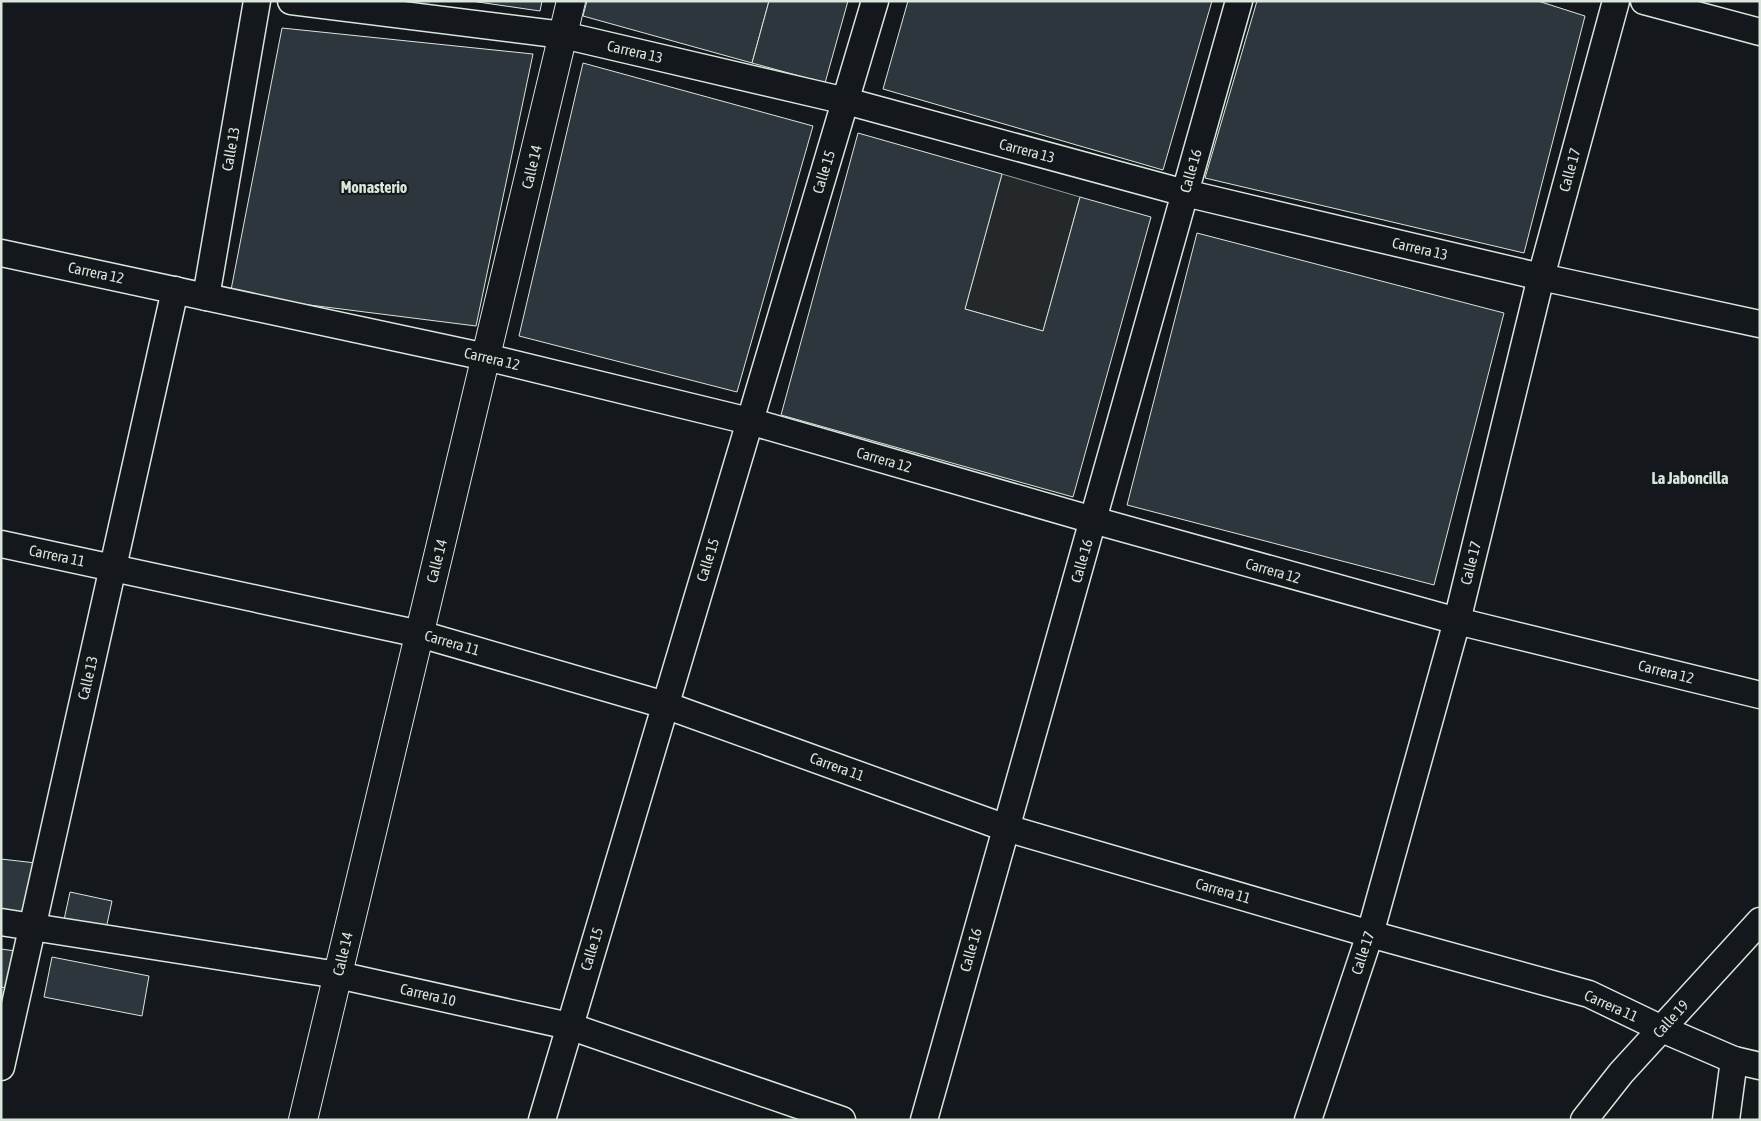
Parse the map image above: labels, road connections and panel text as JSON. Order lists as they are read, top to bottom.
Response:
{
  "streets": {
    "street": [
      "Carrera 13",
      "Calle 13",
      "Calle 14",
      "Calle 17",
      "Calle 16",
      "Calle 15",
      "Carrera 12",
      "Carrera 11",
      "Carrera 10",
      "Calle 19"
    ]
  },
  "crossings": [
    ["Carrera 13", "Calle 14"],
    ["Carrera 13", "Calle 17"],
    ["Carrera 13", "Calle 16"],
    ["Carrera 13", "Calle 15"],
    ["Calle 13", "Carrera 12"],
    ["Calle 13", "Carrera 11"],
    ["Calle 13", "Carrera 10"],
    ["Calle 14", "Carrera 12"],
    ["Calle 14", "Carrera 11"],
    ["Calle 14", "Carrera 10"],
    ["Calle 17", "Carrera 12"],
    ["Calle 17", "Carrera 11"],
    ["Calle 16", "Carrera 12"],
    ["Calle 16", "Carrera 11"],
    ["Calle 15", "Carrera 12"],
    ["Calle 15", "Carrera 11"],
    ["Calle 15", "Carrera 10"],
    ["Carrera 11", "Calle 19"]
  ],
  "districts": ["Monasterio", "La Jaboncilla"]
}
